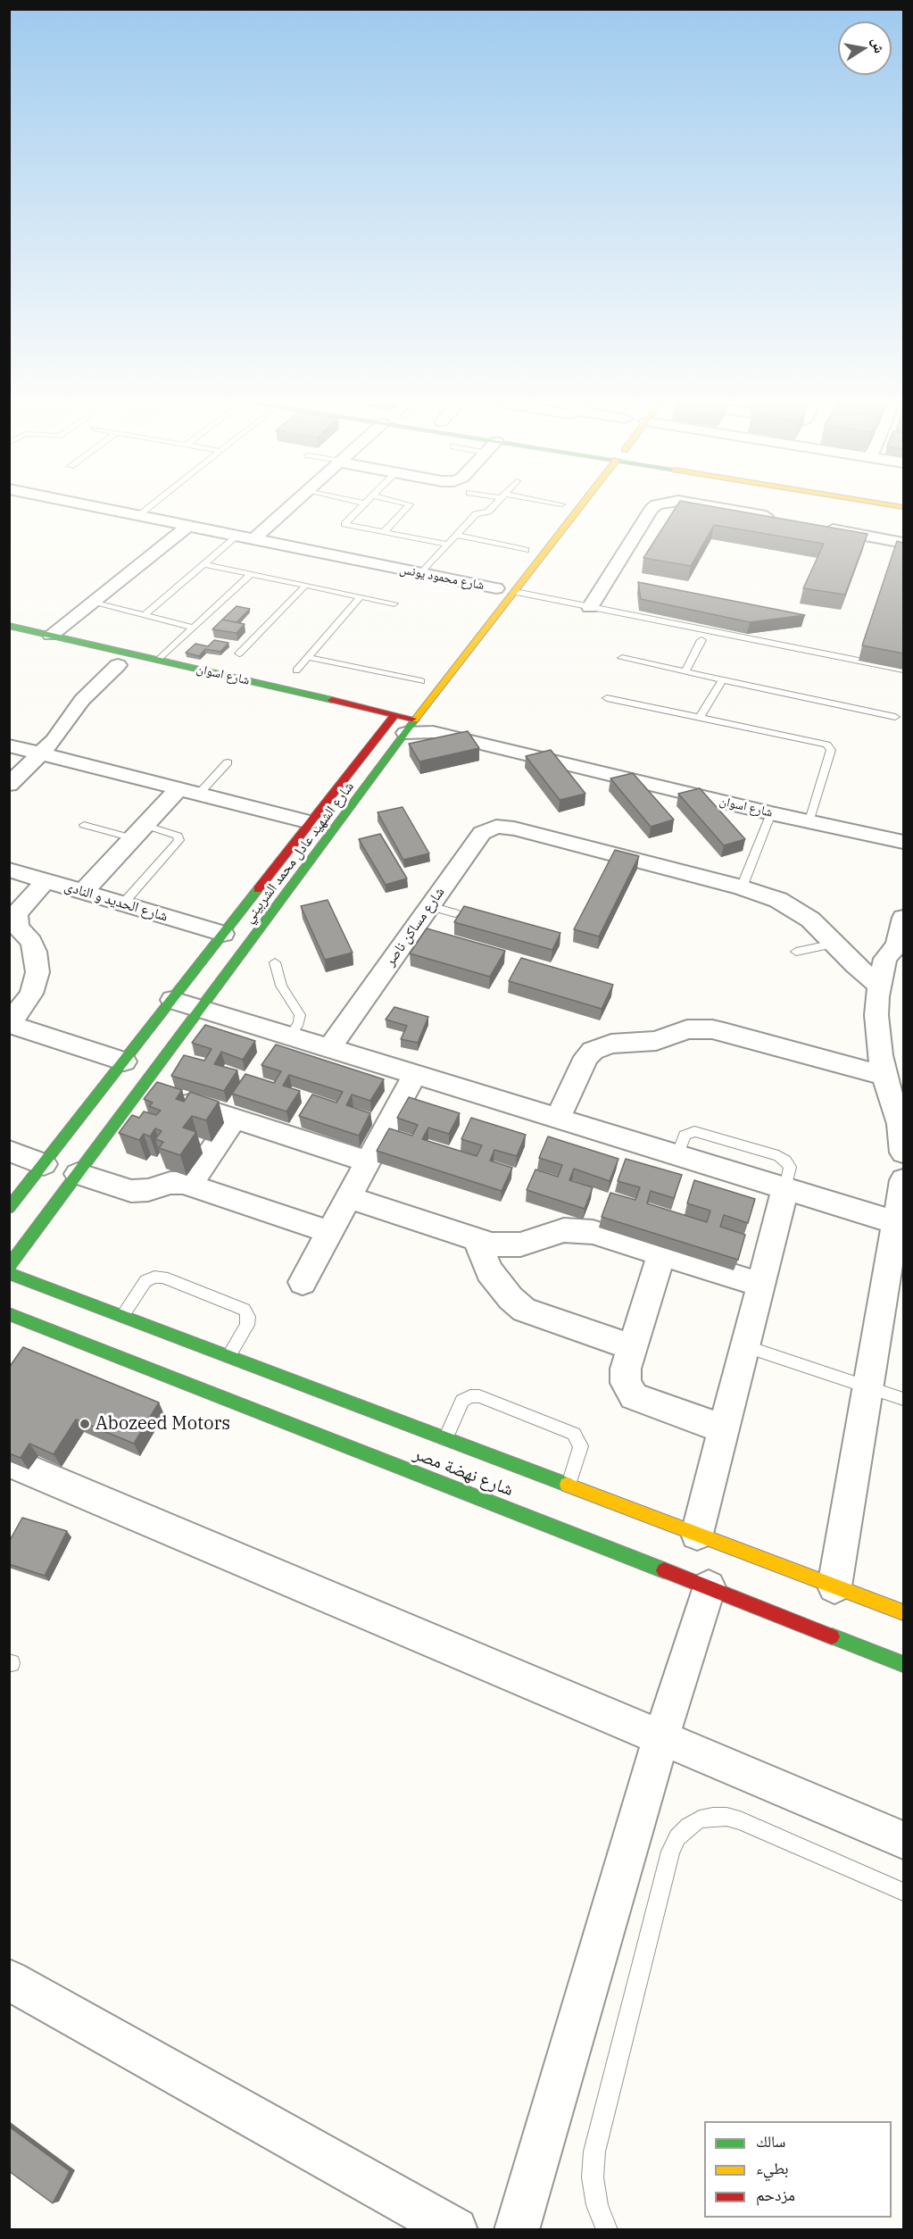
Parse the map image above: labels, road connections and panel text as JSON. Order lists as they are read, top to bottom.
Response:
{
  "streets": {
    "street": [
      "شارع محمود يونس",
      "شارع اسوان",
      "شارع الشهيد عادل محمد الشربيني",
      "شارع الحديد و النادى",
      "شارع مساكن ناصر",
      "شارع نهضة مصر"
    ]
  },
  "crossings": [
    ["شارع اسوان", "شارع الشهيد عادل محمد الشربيني"],
    ["شارع الشهيد عادل محمد الشربيني", "شارع الحديد و النادى"]
  ],
  "places": ["Abozeed Motors"],
  "legend": ["سالك", "بطيء", "مزدحم"],
  "north": "right"
}
